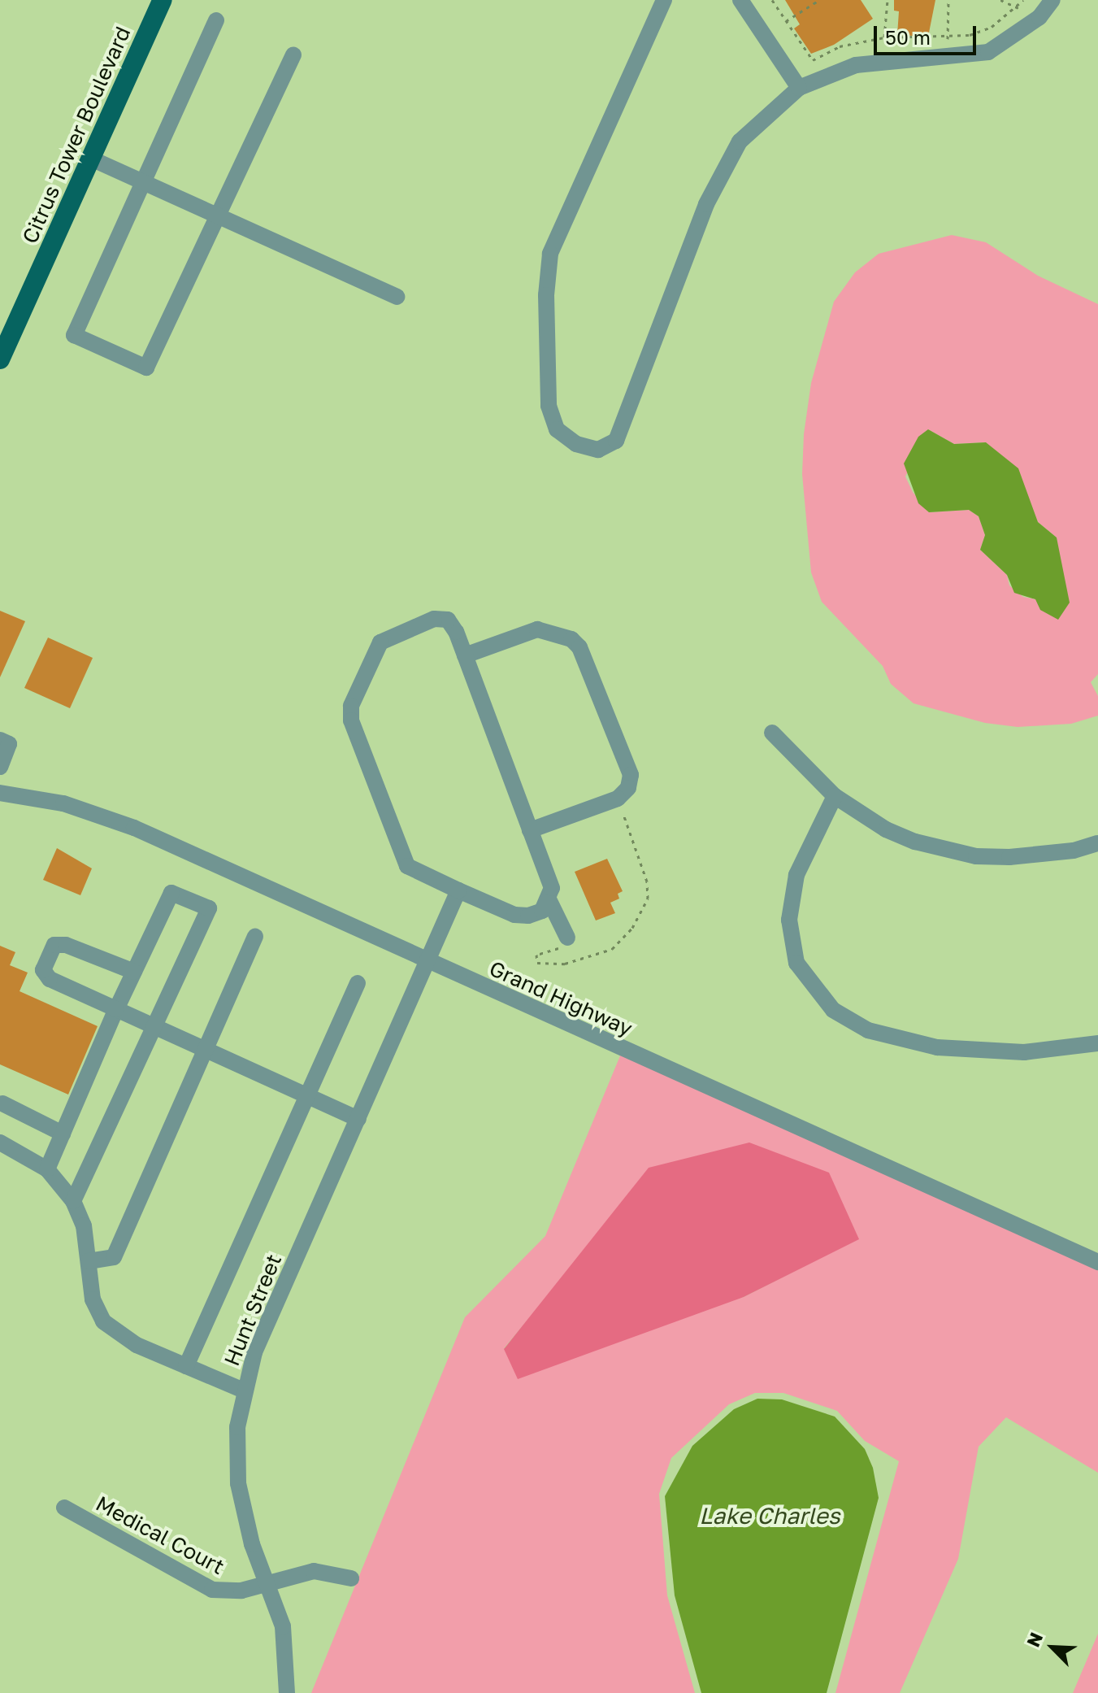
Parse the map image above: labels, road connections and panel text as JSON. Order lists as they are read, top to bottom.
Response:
{
  "streets": {
    "main road": ["Citrus Tower Boulevard"],
    "street": ["Grand Highway", "Hunt Street", "Medical Court"]
  },
  "crossings": [
    ["Grand Highway", "Hunt Street"],
    ["Hunt Street", "Medical Court"]
  ],
  "water": ["Lake Charles"],
  "scale_bar": "50 m",
  "north": "top left"
}
